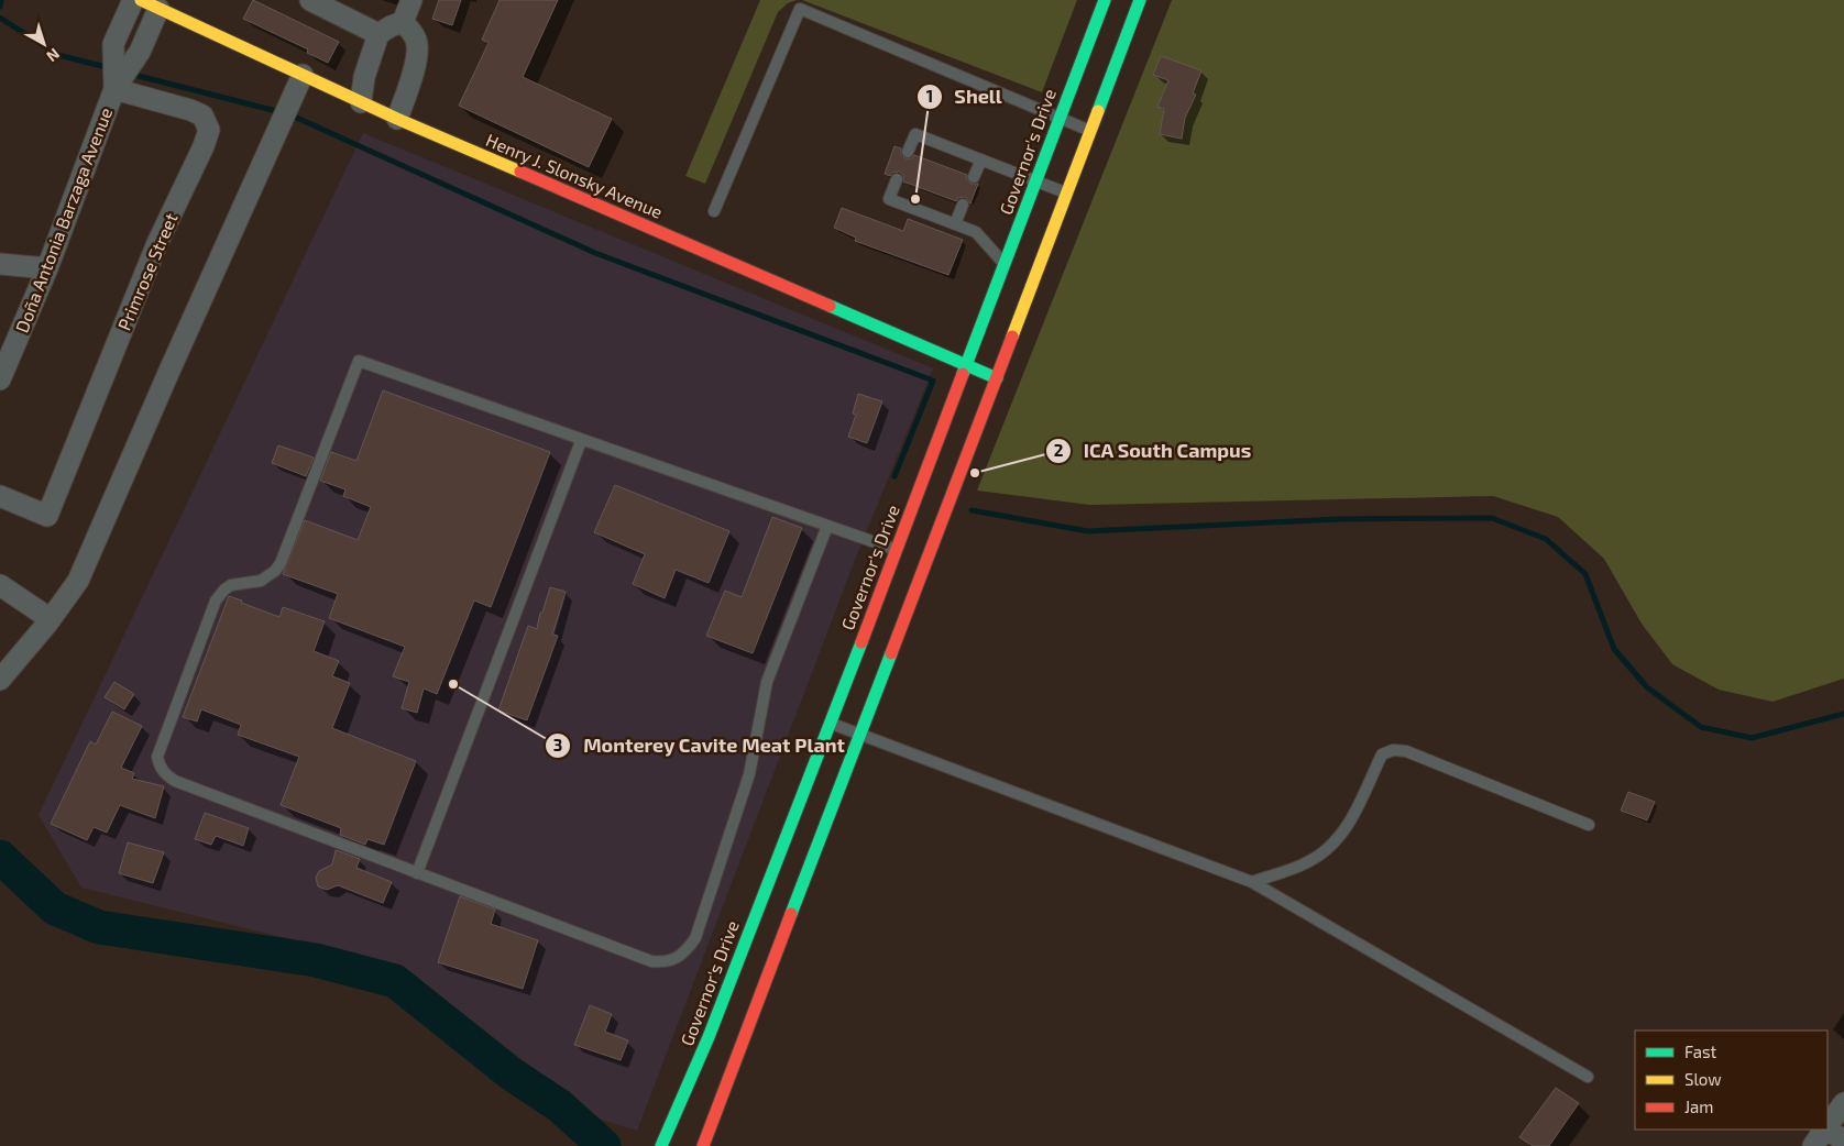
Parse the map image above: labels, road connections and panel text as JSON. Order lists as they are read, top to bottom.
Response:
{
  "streets": {
    "main road": ["Governor's Drive", "Henry J. Slonsky Avenue"],
    "street": ["Doña Antonia Barzaga Avenue", "Primrose Street"]
  },
  "crossings": [
    ["Governor's Drive", "Henry J. Slonsky Avenue"],
    ["Henry J. Slonsky Avenue", "Doña Antonia Barzaga Avenue"],
    ["Doña Antonia Barzaga Avenue", "Primrose Street"]
  ],
  "places": ["Shell", "ICA South Campus", "Monterey Cavite Meat Plant"],
  "legend": ["Fast", "Slow", "Jam"],
  "north": "bottom right"
}
